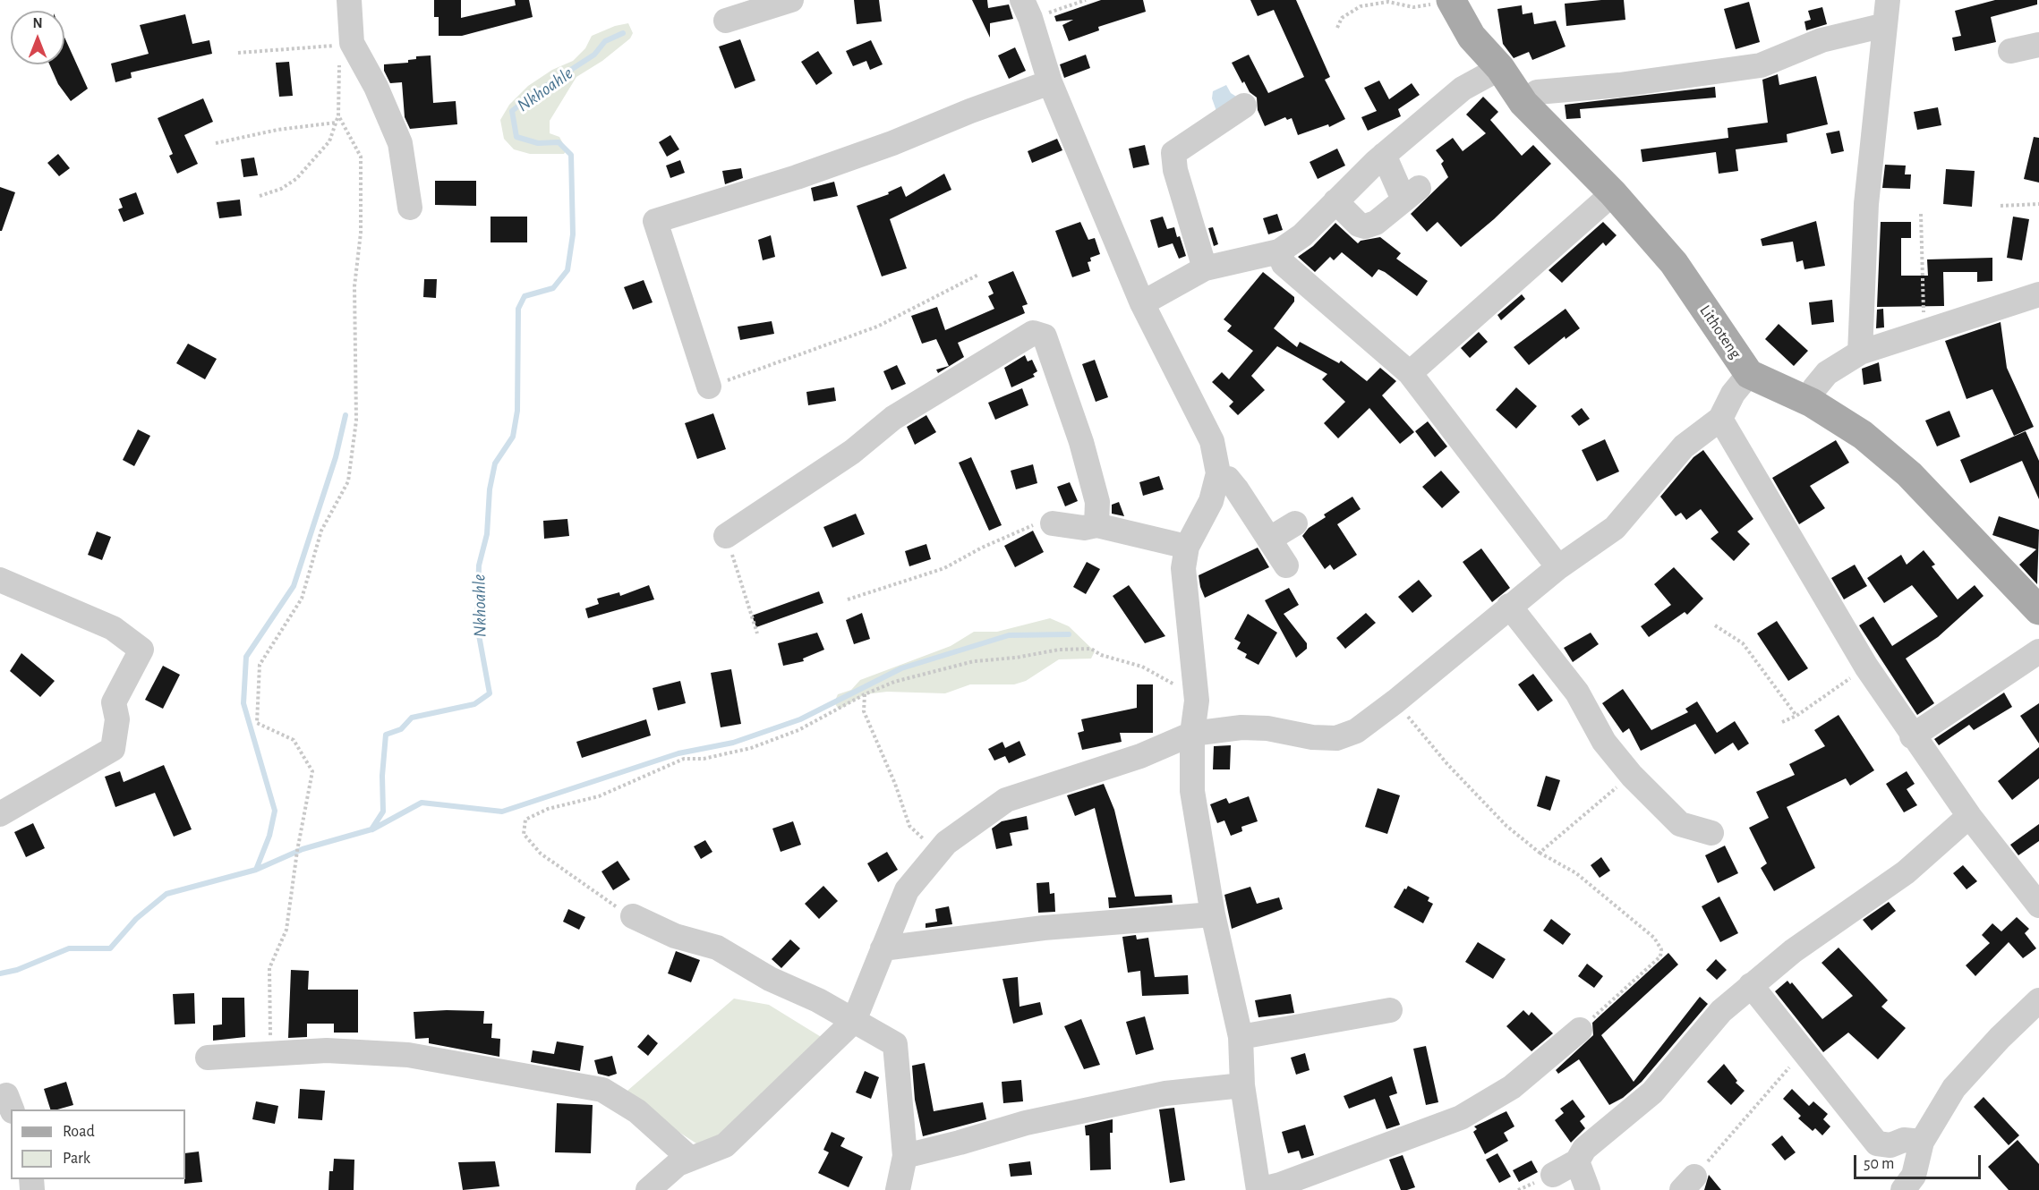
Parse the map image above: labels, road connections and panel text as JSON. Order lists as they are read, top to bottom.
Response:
{
  "streets": {
    "main road": ["Lithoteng"]
  },
  "water": ["Nkhoahle"],
  "legend": ["Road", "Park"],
  "scale_bar": "50 m",
  "north": "top"
}
